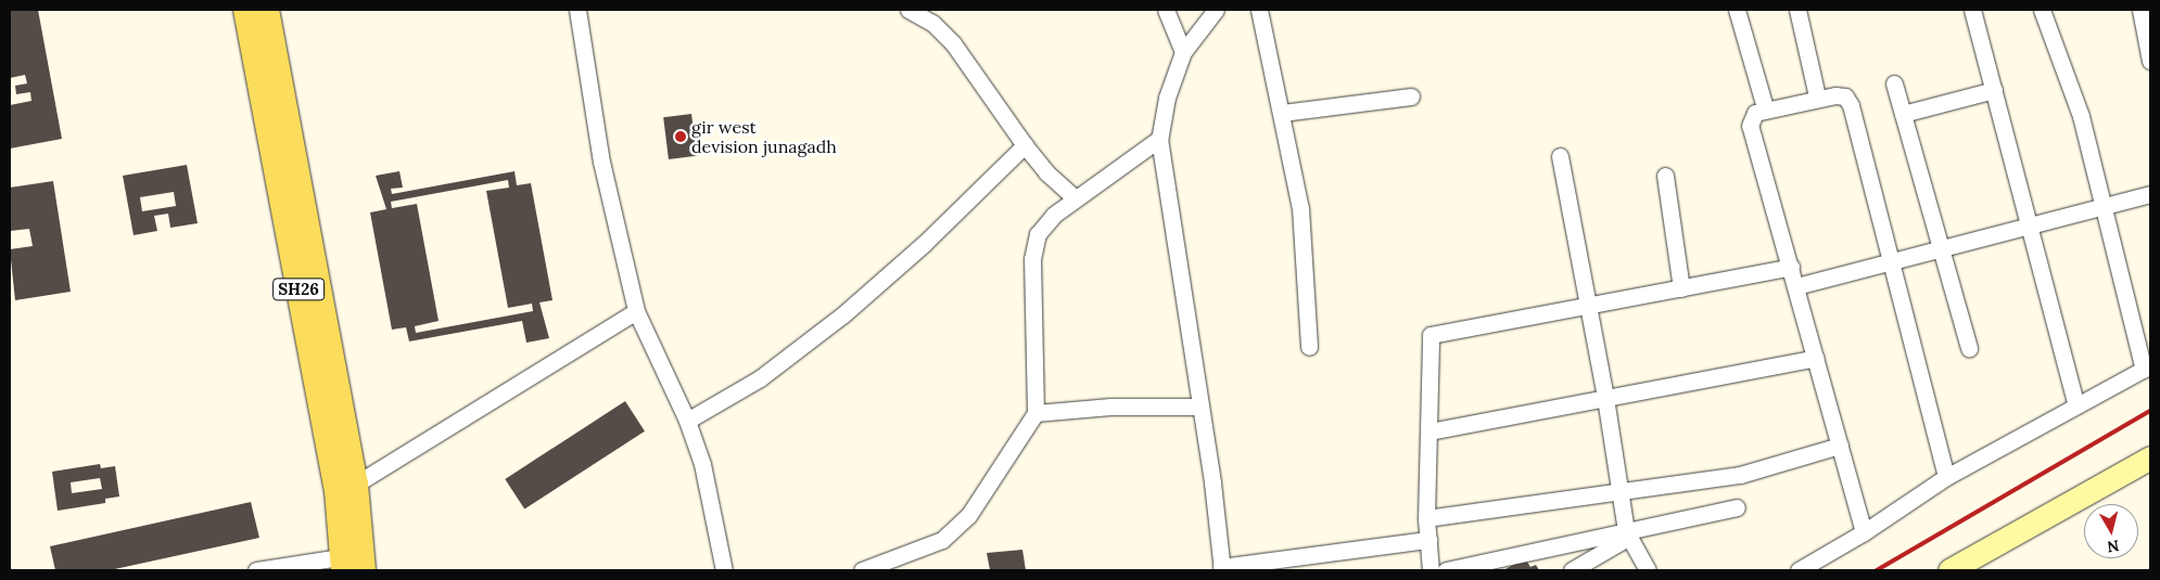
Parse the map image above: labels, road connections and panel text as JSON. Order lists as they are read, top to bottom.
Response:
{
  "streets": {
    "main road": ["SH26"]
  },
  "places": ["gir west devision junagadh"],
  "north": "bottom"
}
